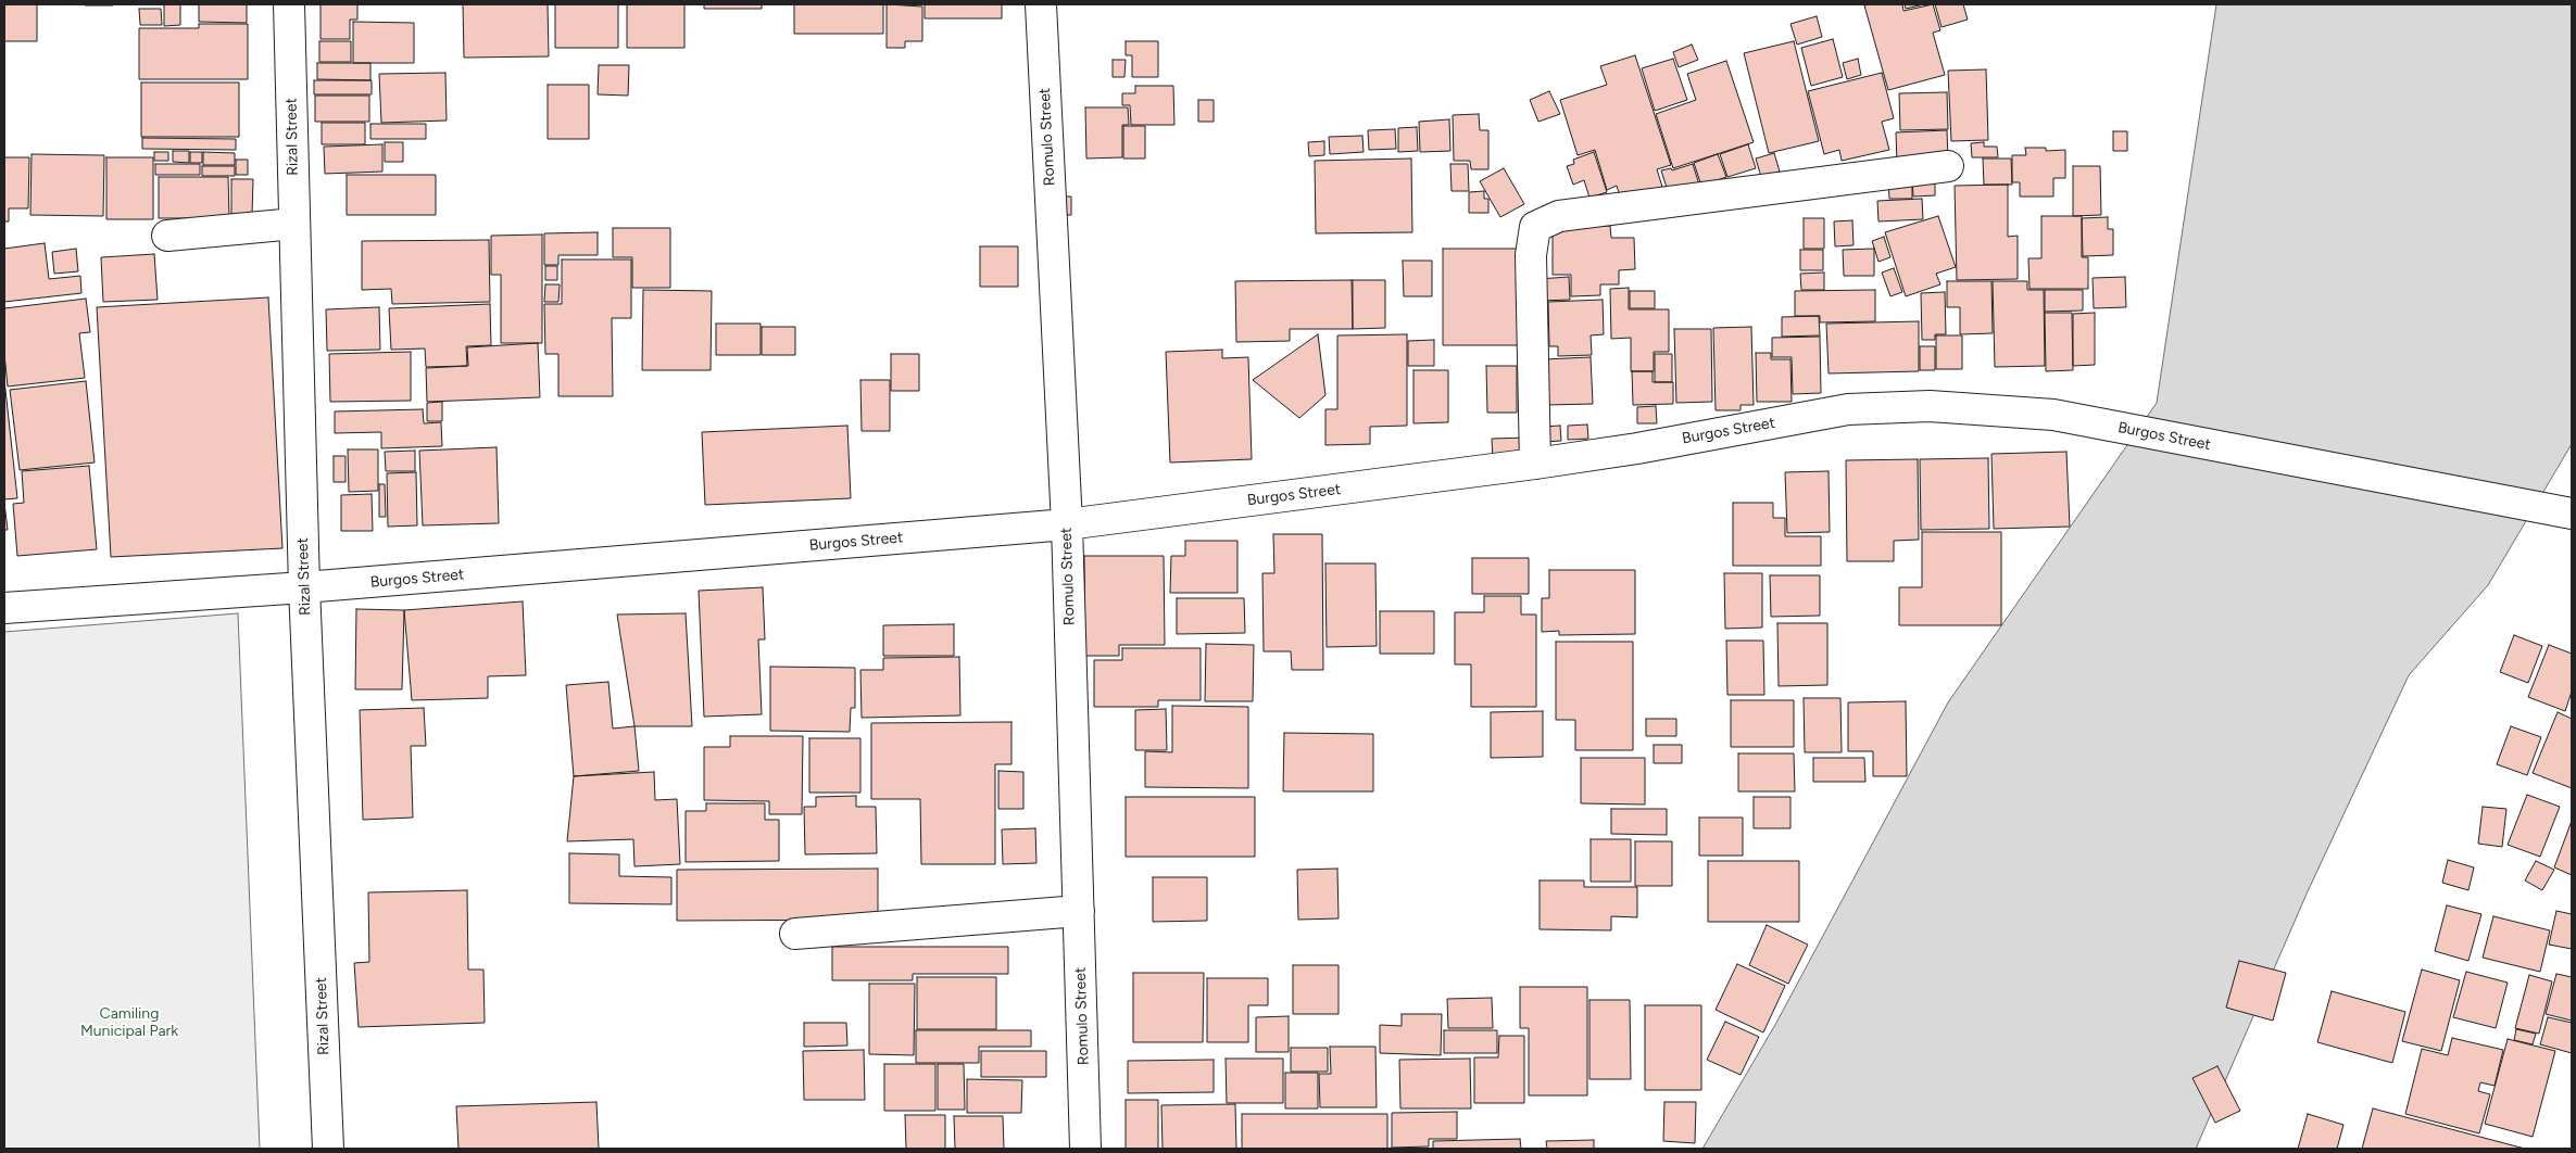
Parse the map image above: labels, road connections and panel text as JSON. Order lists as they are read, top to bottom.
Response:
{
  "streets": {
    "street": ["Rizal Street", "Romulo Street", "Burgos Street"]
  },
  "crossings": [
    ["Rizal Street", "Burgos Street"],
    ["Romulo Street", "Burgos Street"]
  ],
  "parks": ["Camiling Municipal Park"]
}
